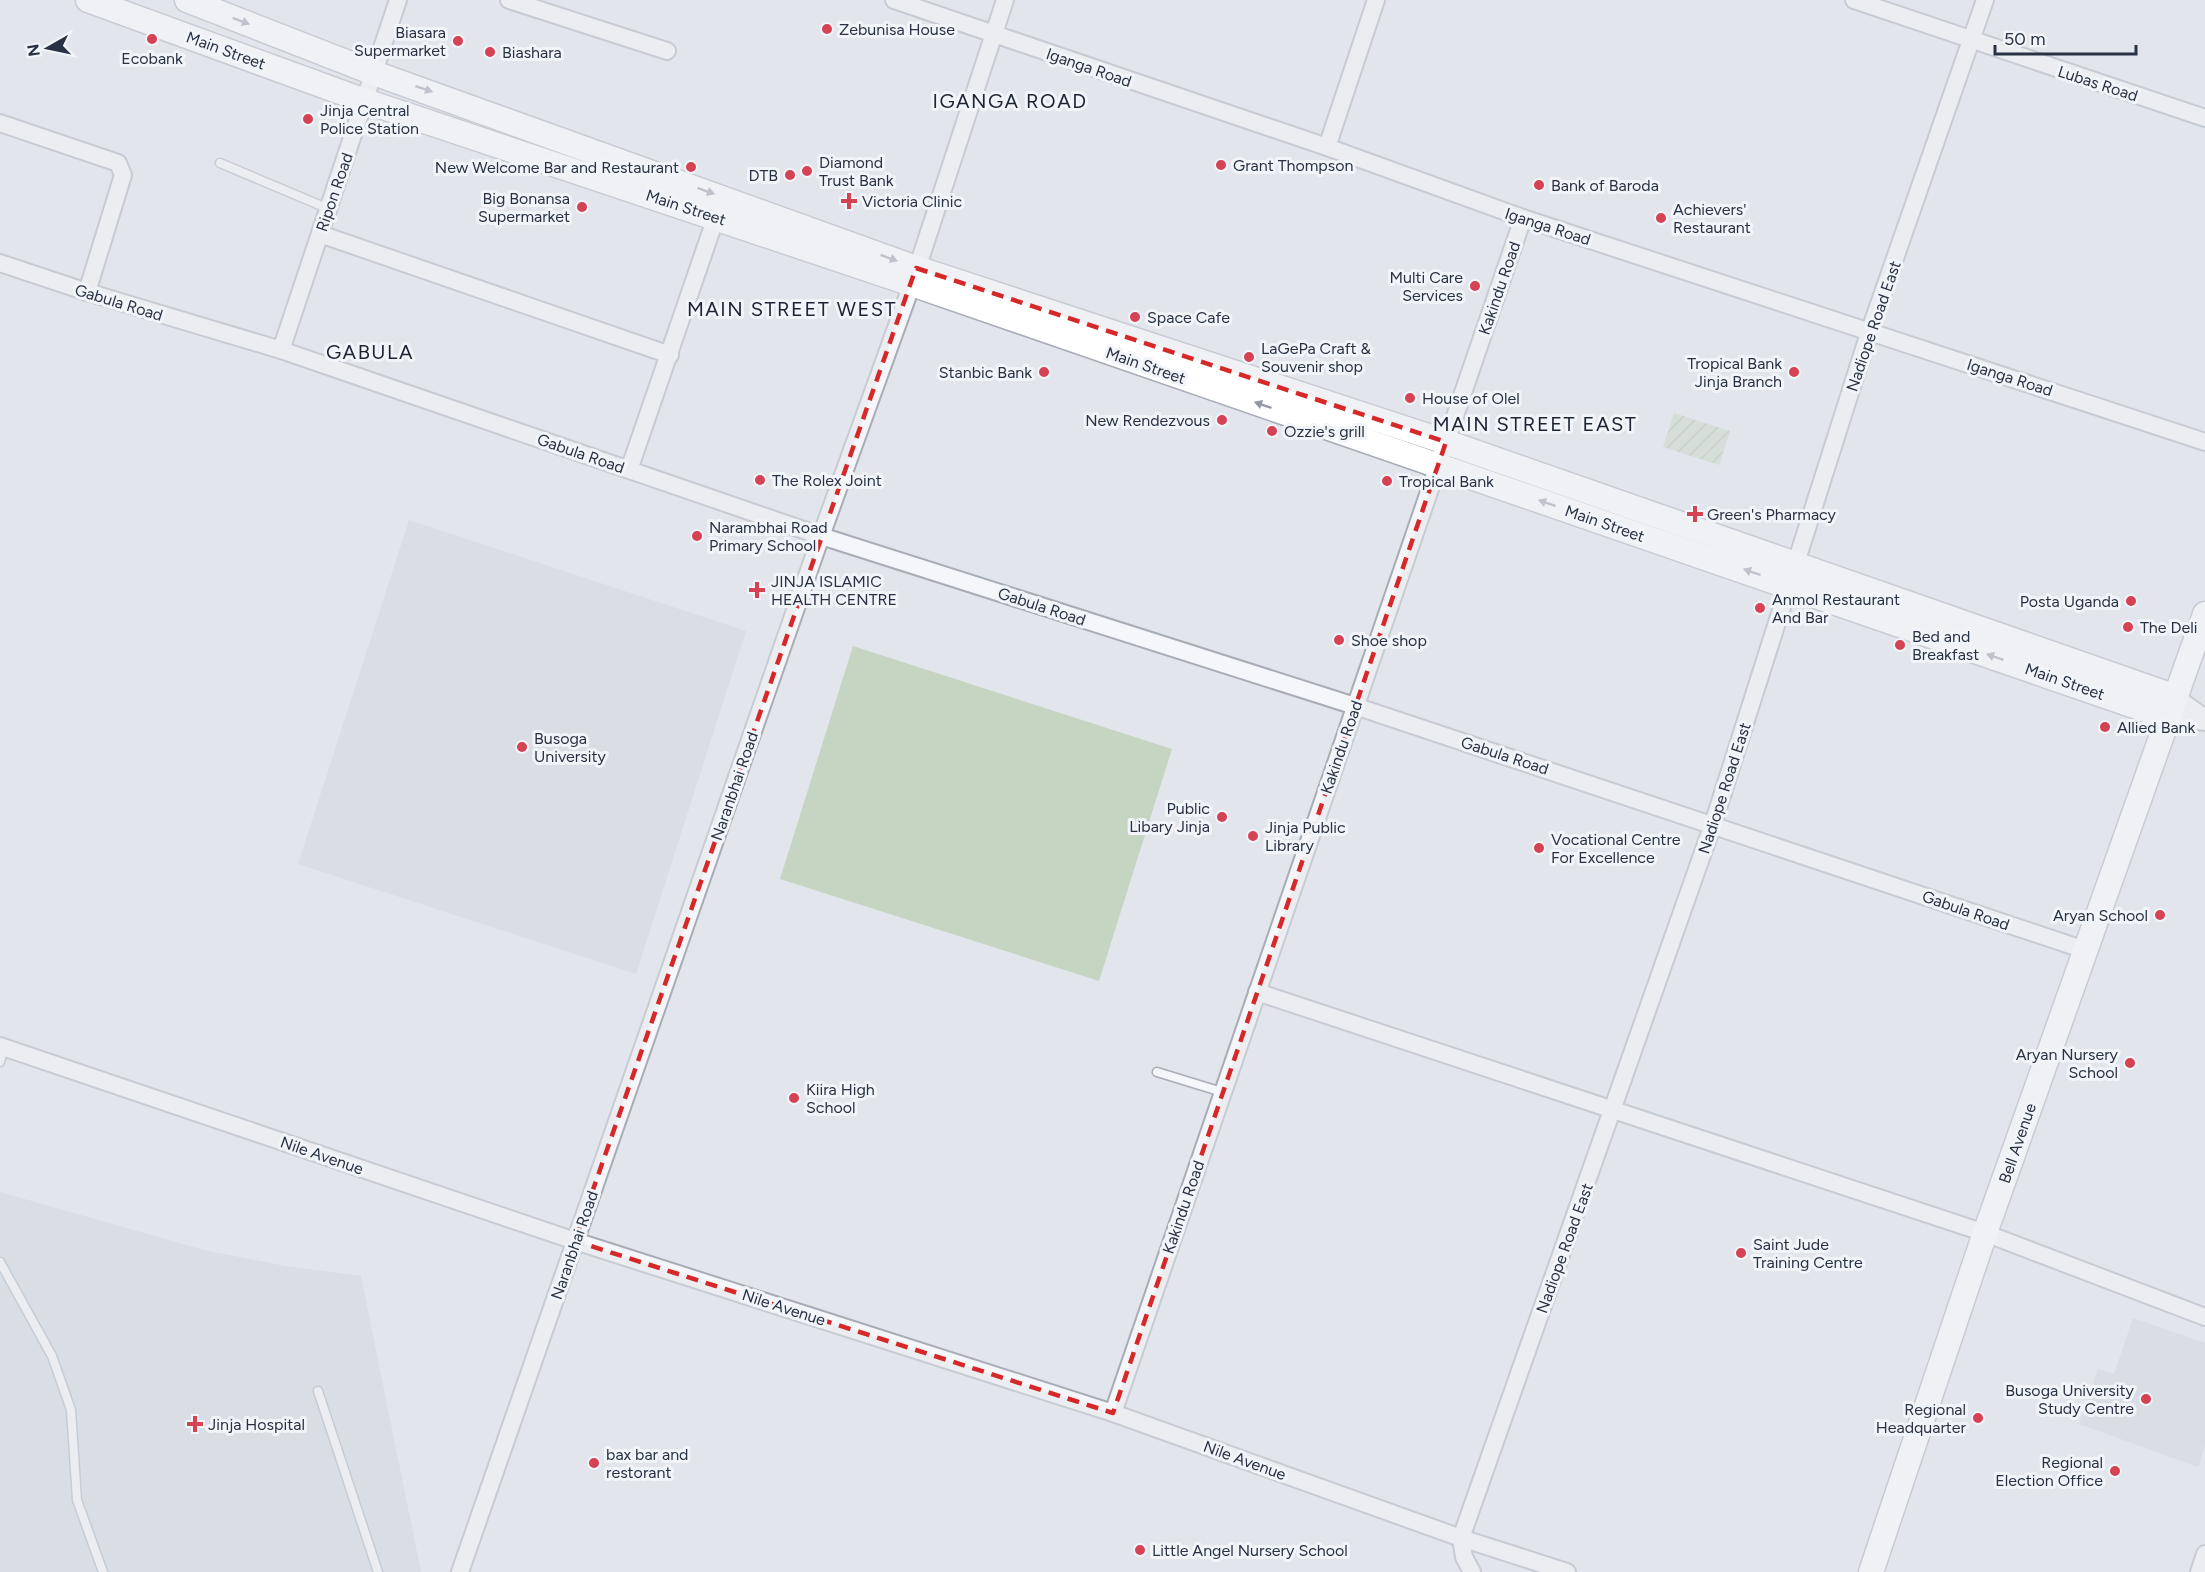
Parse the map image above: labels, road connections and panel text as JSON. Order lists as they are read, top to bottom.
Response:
{
  "streets": {
    "street": [
      "Main Street",
      "Iganga Road",
      "Lubas Road",
      "Ripon Road",
      "Kakindu Road",
      "Gabula Road",
      "Nadiope Road East",
      "Naranbhai Road",
      "Bell Avenue",
      "Nile Avenue"
    ]
  },
  "crossings": [
    ["Main Street", "Ripon Road"],
    ["Main Street", "Kakindu Road"],
    ["Main Street", "Nadiope Road East"],
    ["Main Street", "Naranbhai Road"],
    ["Main Street", "Bell Avenue"],
    ["Iganga Road", "Kakindu Road"],
    ["Iganga Road", "Nadiope Road East"],
    ["Iganga Road", "Naranbhai Road"],
    ["Lubas Road", "Nadiope Road East"],
    ["Ripon Road", "Gabula Road"],
    ["Kakindu Road", "Gabula Road"],
    ["Kakindu Road", "Nile Avenue"],
    ["Gabula Road", "Nadiope Road East"],
    ["Gabula Road", "Naranbhai Road"],
    ["Gabula Road", "Bell Avenue"],
    ["Nadiope Road East", "Nile Avenue"],
    ["Naranbhai Road", "Nile Avenue"]
  ],
  "districts": [
    "IGANGA ROAD",
    "MAIN STREET WEST",
    "GABULA",
    "MAIN STREET EAST"
  ],
  "places": {
    "other": [
      "Zebunisa House",
      "Ecobank",
      "Biasara Supermarket",
      "Biashara",
      "Jinja Central Police Station",
      "Grant Thompson",
      "New Welcome Bar and Restaurant",
      "Diamond Trust Bank",
      "DTB",
      "Bank of Baroda",
      "Big Bonansa Supermarket",
      "Achievers' Restaurant",
      "Multi Care Services",
      "Space Cafe",
      "LaGePa Craft & Souvenir shop",
      "Stanbic Bank",
      "Tropical Bank Jinja Branch",
      "House of Olel",
      "New Rendezvous",
      "Ozzie's grill",
      "The Rolex Joint",
      "Tropical Bank",
      "Narambhai Road Primary School",
      "Posta Uganda",
      "Anmol Restaurant And Bar",
      "The Deli",
      "Shoe shop",
      "Bed and Breakfast",
      "Allied Bank",
      "Busoga University",
      "Public Libary Jinja",
      "Jinja Public Library",
      "Vocational Centre For Excellence",
      "Aryan School",
      "Aryan Nursery School",
      "Kiira High School",
      "Saint Jude Training Centre",
      "Busoga University Study Centre",
      "Regional Headquarter",
      "bax bar and restorant",
      "Regional Election Office",
      "Little Angel Nursery School"
    ],
    "health": [
      "Victoria Clinic",
      "Green's Pharmacy",
      "JINJA ISLAMIC HEALTH CENTRE",
      "Jinja Hospital"
    ]
  },
  "scale_bar": "50 m",
  "north": "left"
}
